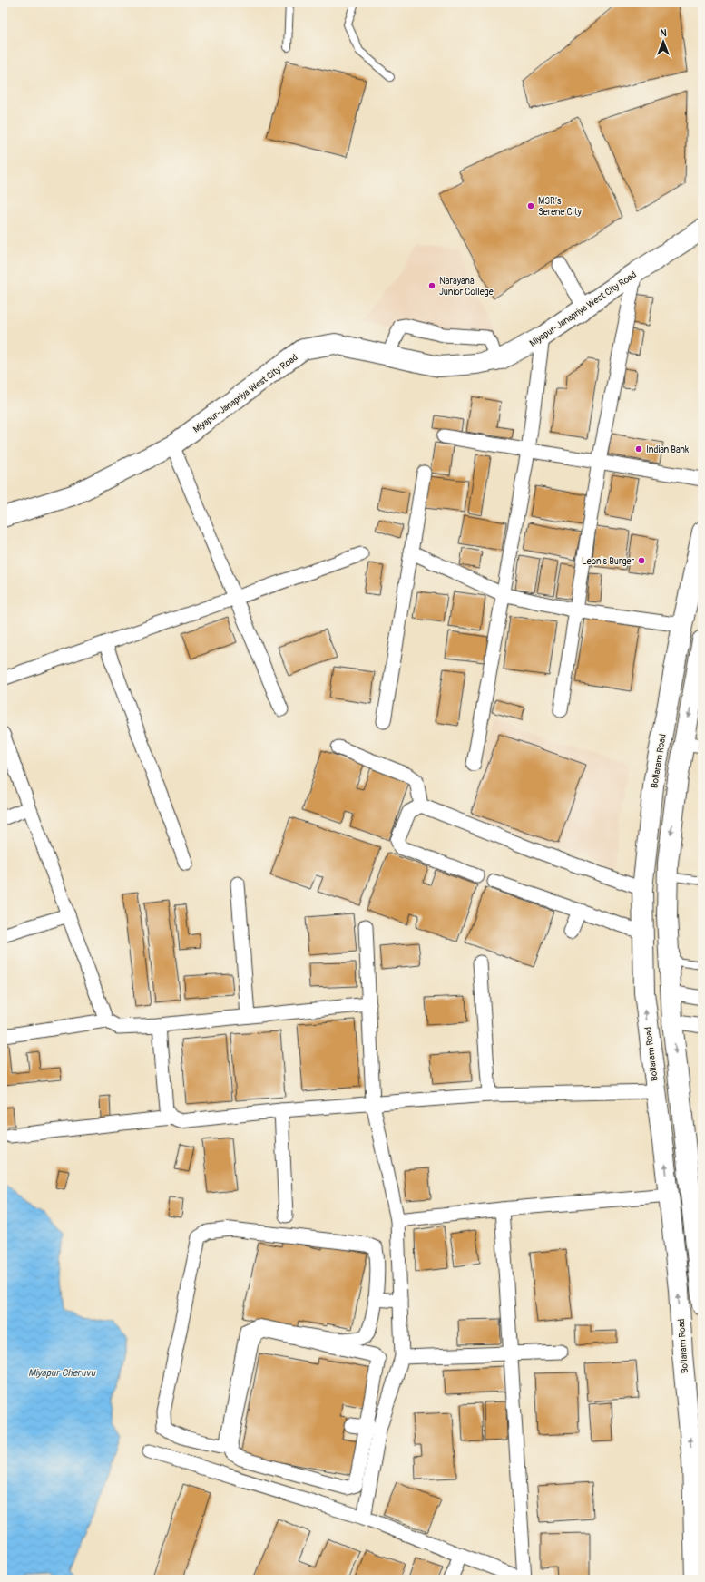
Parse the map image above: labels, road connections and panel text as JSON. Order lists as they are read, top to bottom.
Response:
{
  "streets": {
    "main road": ["Miyapur-Janapriya West City Road", "Bollaram Road"]
  },
  "water": ["Miyapur Cheruvu"],
  "places": [
    "MSR’s Serene City",
    "Narayana Junior College",
    "Indian Bank",
    "Leon's Burger"
  ],
  "north": "top"
}
